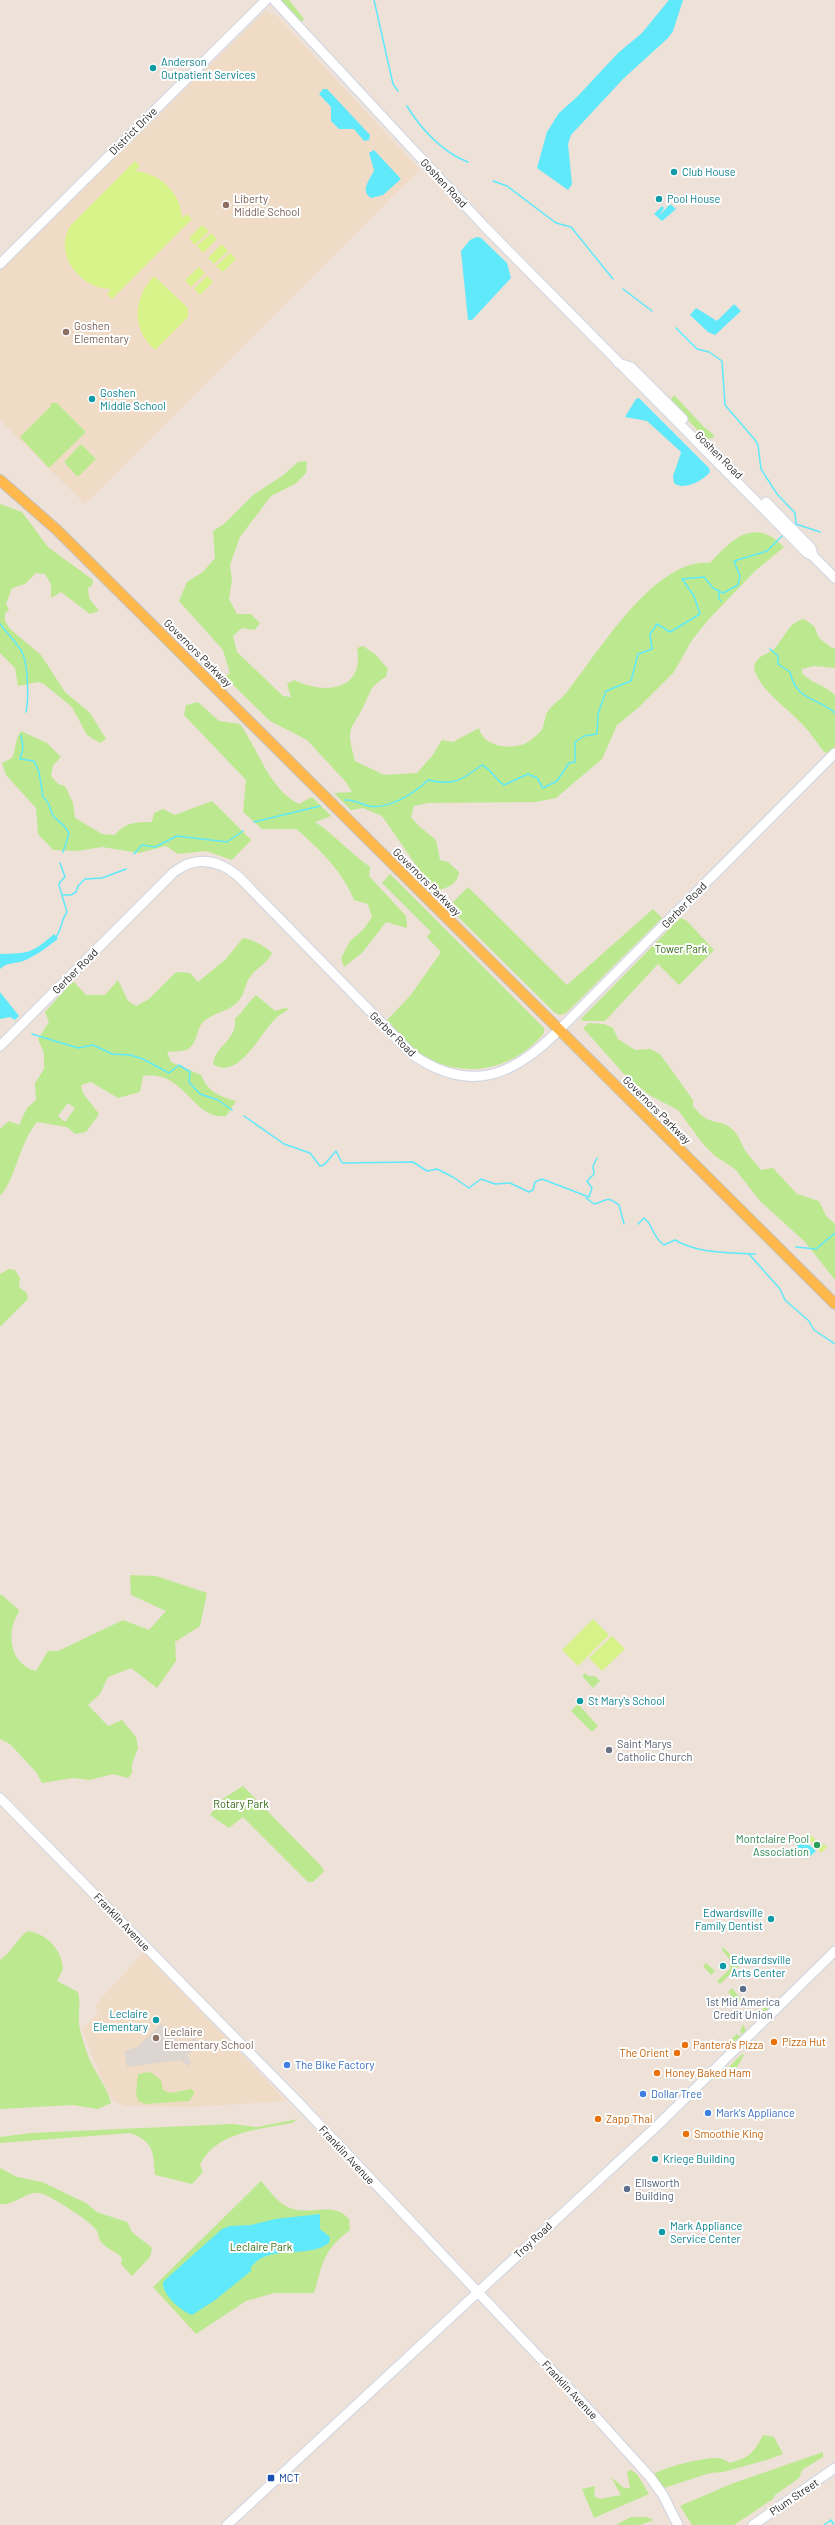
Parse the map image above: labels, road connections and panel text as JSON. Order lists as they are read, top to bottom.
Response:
{
  "streets": {
    "main road": ["Governors Parkway"],
    "street": [
      "District Drive",
      "Goshen Road",
      "Gerber Road",
      "Franklin Avenue",
      "Troy Road",
      "Plum Street"
    ]
  },
  "crossings": [
    ["Governors Parkway", "Gerber Road"],
    ["Franklin Avenue", "Troy Road"]
  ],
  "parks": ["Tower Park", "Rotary Park", "Leclaire Park"],
  "places": {
    "other": [
      "Anderson Outpatient Services",
      "Club House",
      "Pool House",
      "Liberty Middle School",
      "Goshen Elementary",
      "Goshen Middle School",
      "St Mary's School",
      "Saint Marys Catholic Church",
      "Montclaire Pool Association",
      "Edwardsville Family Dentist",
      "Edwardsville Arts Center",
      "1st Mid America Credit Union",
      "Leclaire Elementary",
      "Leclaire Elementary School",
      "Pizza Hut",
      "Pantera's Pizza",
      "The Orient",
      "The Bike Factory",
      "Honey Baked Ham",
      "Dollar Tree",
      "Mark's Appliance",
      "Zapp Thai",
      "Smoothie King",
      "Kriege Building",
      "Ellsworth Building",
      "Mark Appliance Service Center"
    ],
    "transit": ["MCT"]
  }
}
